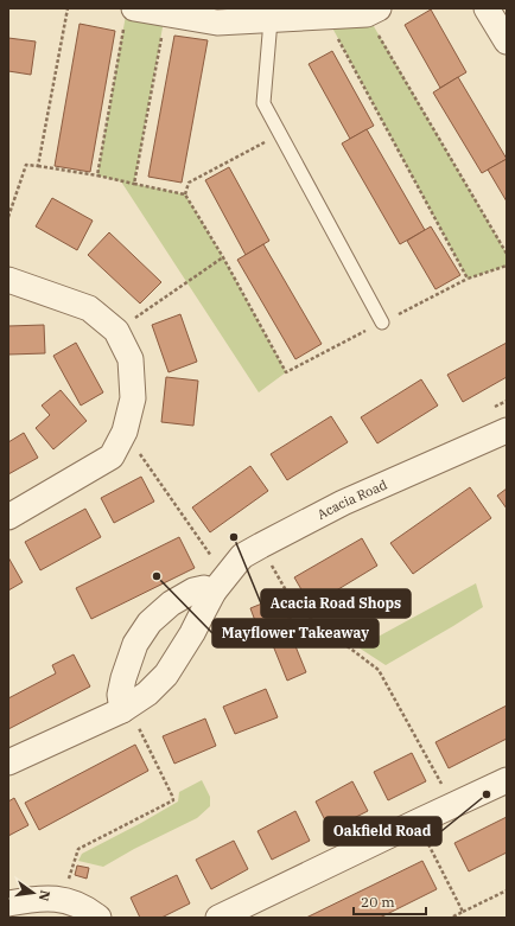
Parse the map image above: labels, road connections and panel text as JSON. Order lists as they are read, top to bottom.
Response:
{
  "streets": {
    "street": ["Acacia Road"]
  },
  "places": ["Acacia Road Shops", "Mayflower Takeaway", "Oakfield Road"],
  "scale_bar": "20 m",
  "north": "right"
}
